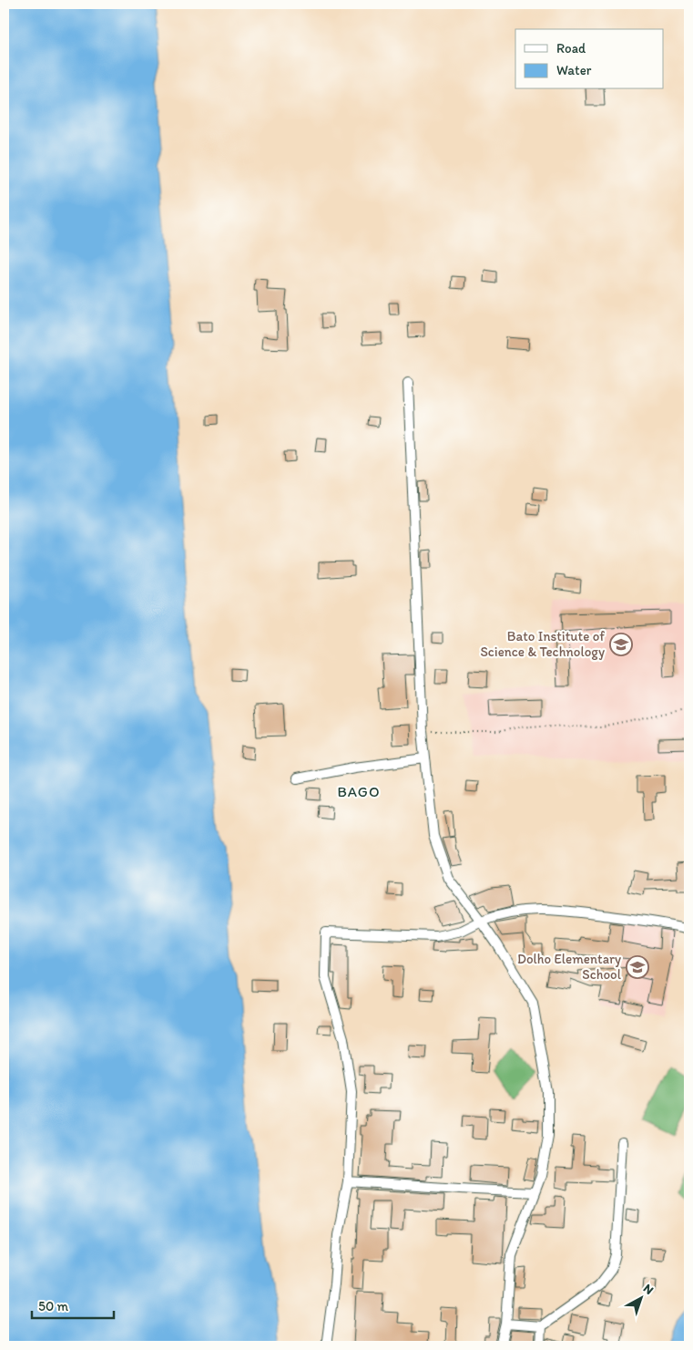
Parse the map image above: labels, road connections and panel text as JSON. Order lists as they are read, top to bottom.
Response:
{
  "districts": ["BAGO"],
  "places": {
    "school or university": ["Bato Institute of Science & Technology", "Dolho Elementary School"]
  },
  "legend": ["Road", "Water"],
  "scale_bar": "50 m",
  "north": "top right"
}
